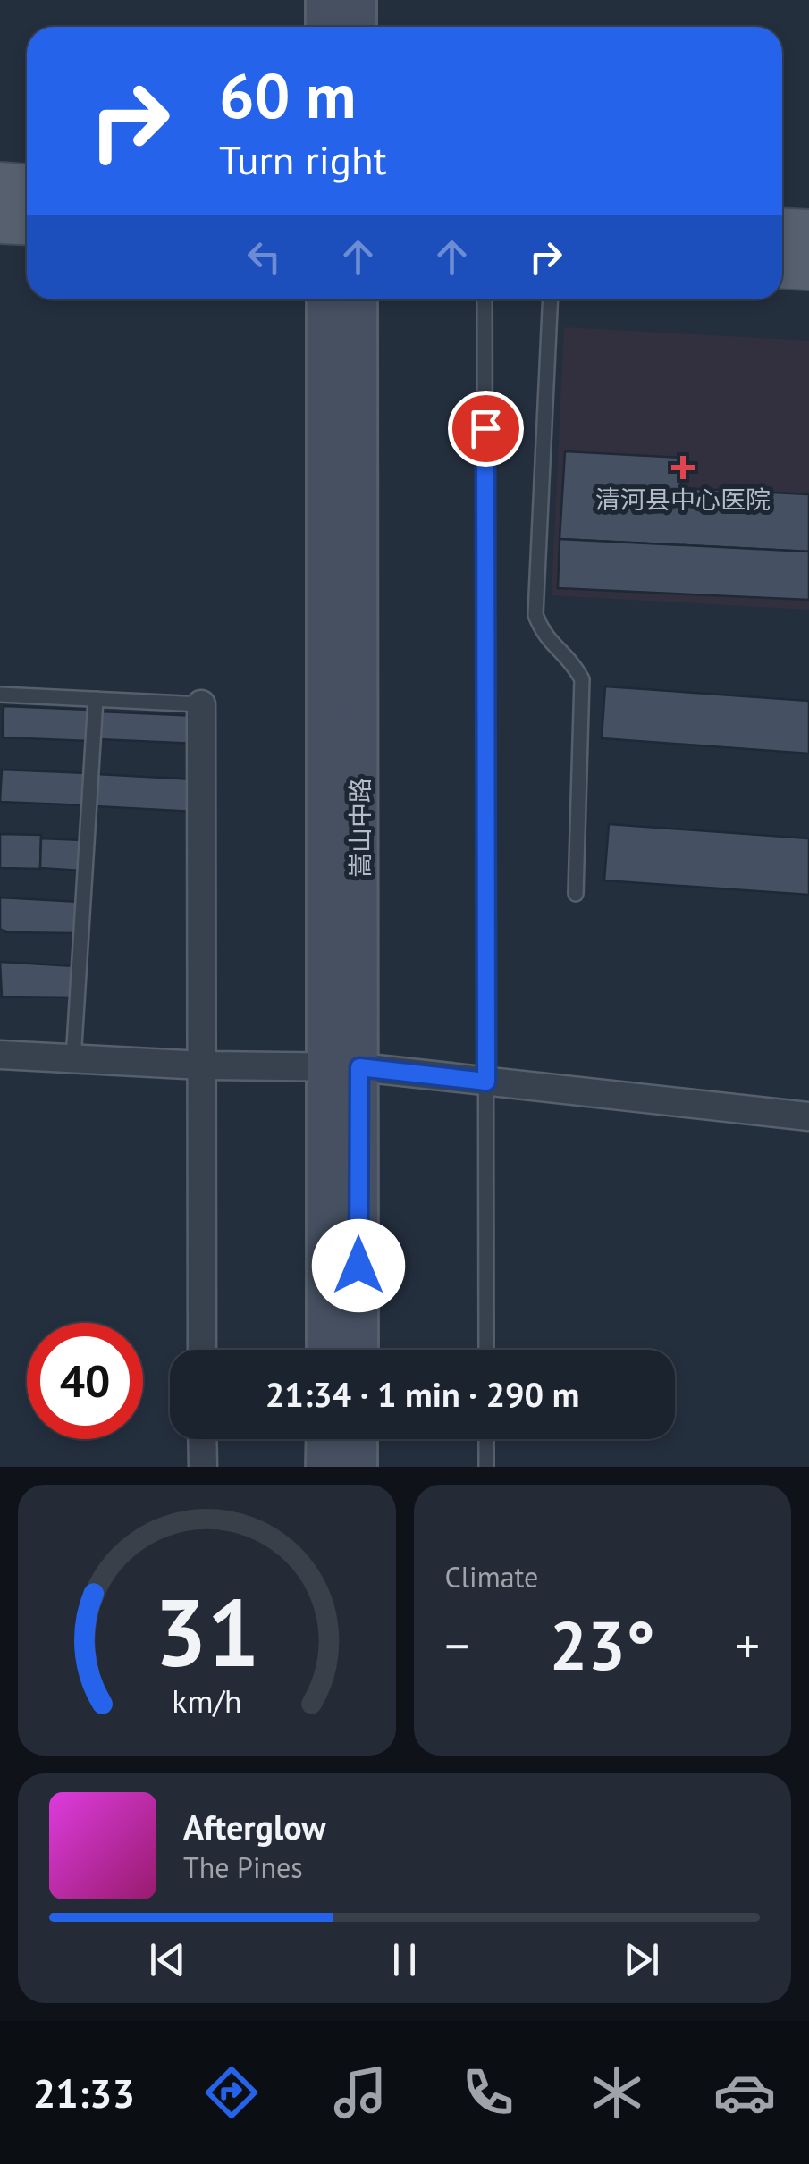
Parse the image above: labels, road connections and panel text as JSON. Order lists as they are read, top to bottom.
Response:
{
  "streets": {
    "street": ["嵩山中路"]
  },
  "places": {
    "health": ["清河县中心医院"]
  },
  "page": {
    "turn": ["60 m", "Turn right"],
    "limit": "40",
    "trip": "21:34 · 1 min · 290 m",
    "tile": "Climate",
    "heat": ["−", "23°", "+"],
    "song": ["Afterglow", "The Pines"],
    "tabs": "21:33",
    "gauge": ["31", "km/h"]
  }
}
